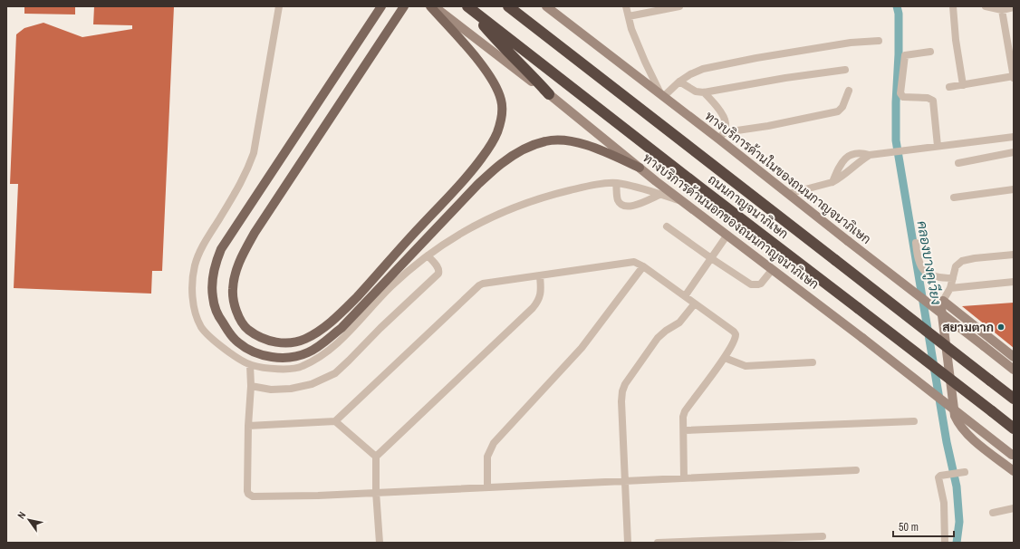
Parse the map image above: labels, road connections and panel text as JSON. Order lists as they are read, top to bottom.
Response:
{
  "streets": {
    "highway": ["ถนนกาญจนาภิเษก"],
    "main road": ["ทางบริการด้านในของถนนกาญจนาภิเษก", "ทางบริการด้านนอกของถนนกาญจนาภิเษก"]
  },
  "water": ["คลองบางคูเวียง"],
  "places": ["สยามตาก"],
  "scale_bar": "50 m",
  "north": "top left"
}
